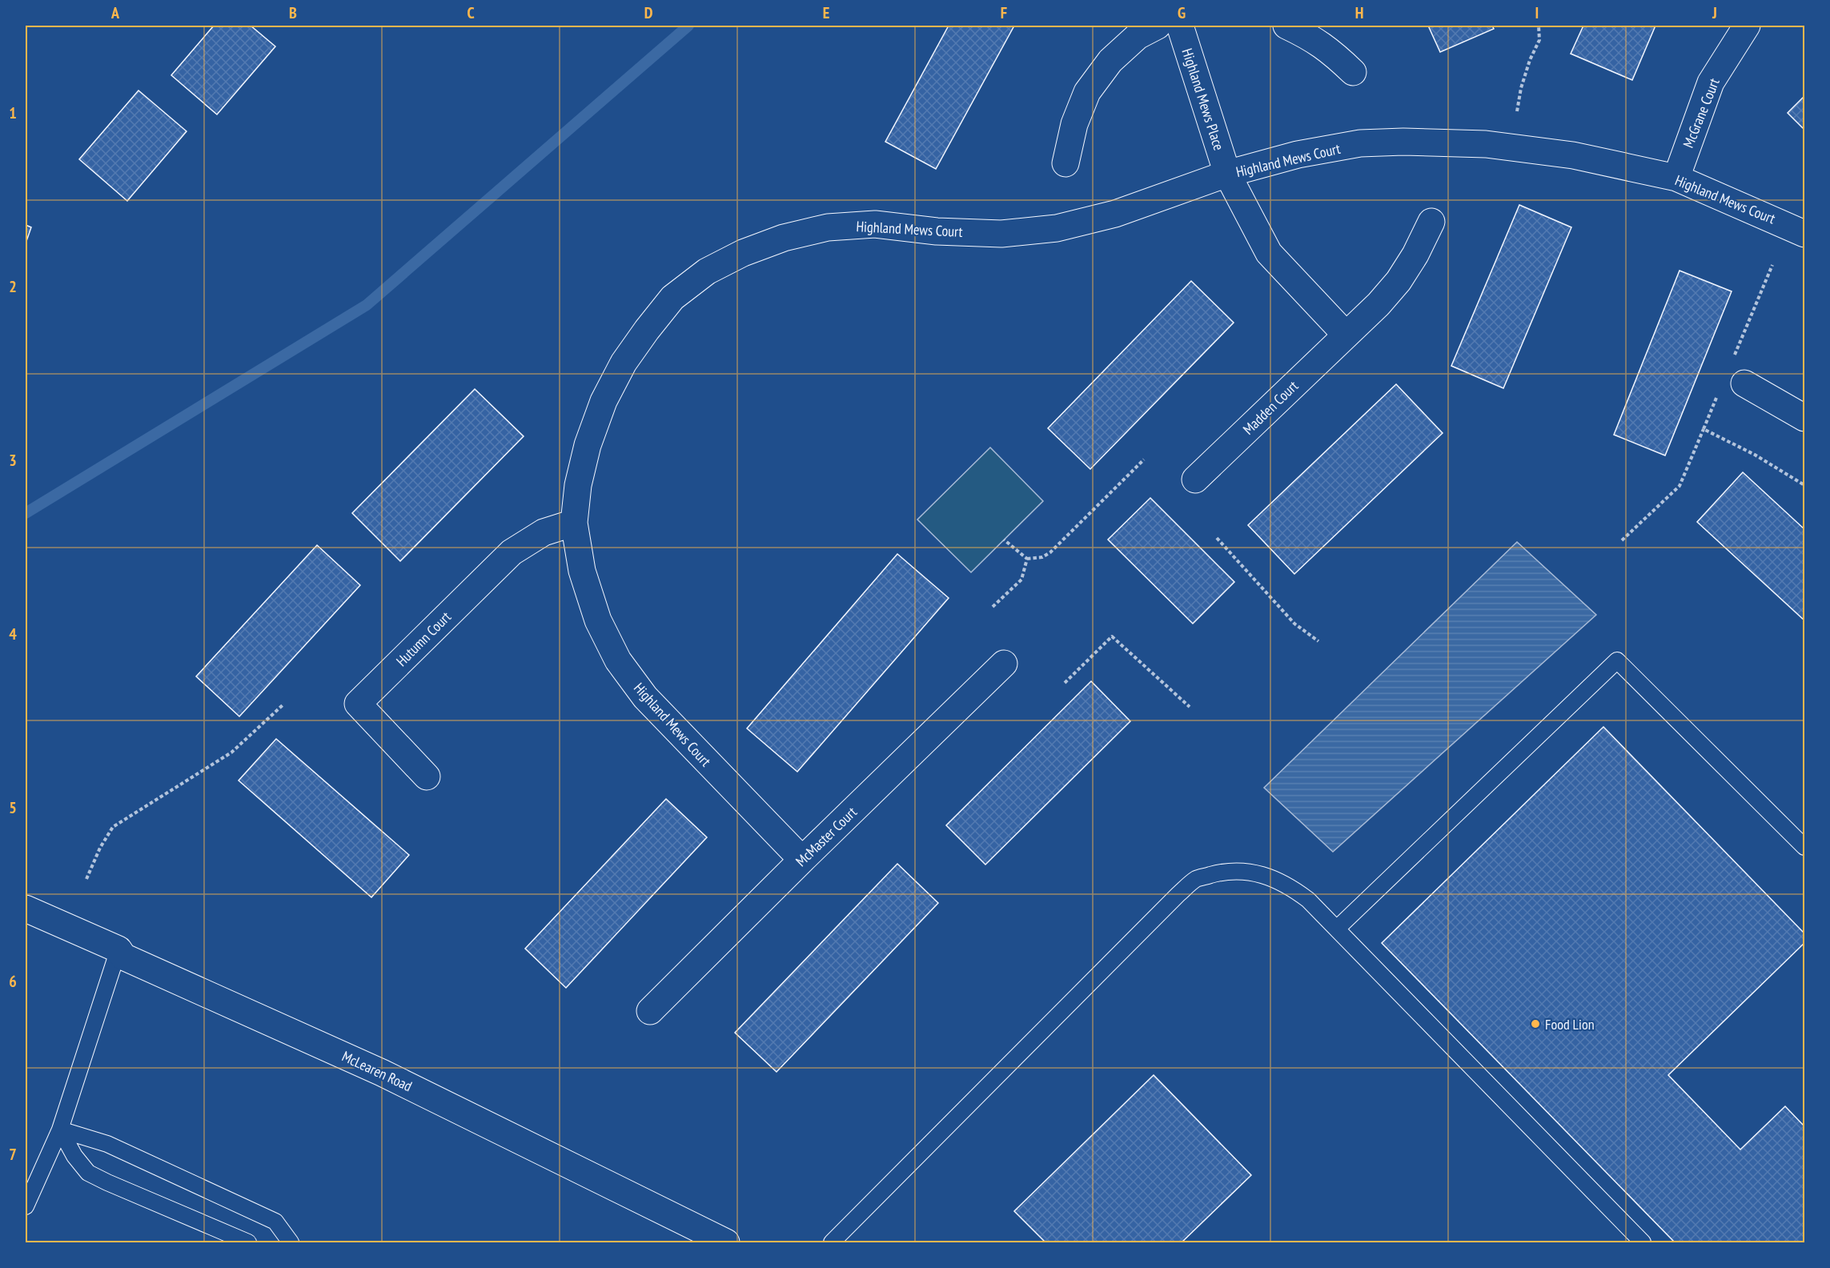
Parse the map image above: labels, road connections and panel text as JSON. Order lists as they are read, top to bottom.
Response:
{
  "streets": {
    "street": [
      "Highland Mews Place",
      "McGrane Court",
      "Highland Mews Court",
      "Madden Court",
      "Hutumn Court",
      "McMaster Court",
      "McLearen Road"
    ]
  },
  "crossings": [
    ["Highland Mews Place", "Highland Mews Court"],
    ["McGrane Court", "Highland Mews Court"],
    ["Highland Mews Court", "Hutumn Court"],
    ["Highland Mews Court", "McMaster Court"]
  ],
  "places": ["Food Lion"],
  "grid": {
    "columns": [
      "A",
      "B",
      "C",
      "D",
      "E",
      "F",
      "G",
      "H",
      "I",
      "J"
    ],
    "rows": [
      "1",
      "2",
      "3",
      "4",
      "5",
      "6",
      "7"
    ]
  }
}
